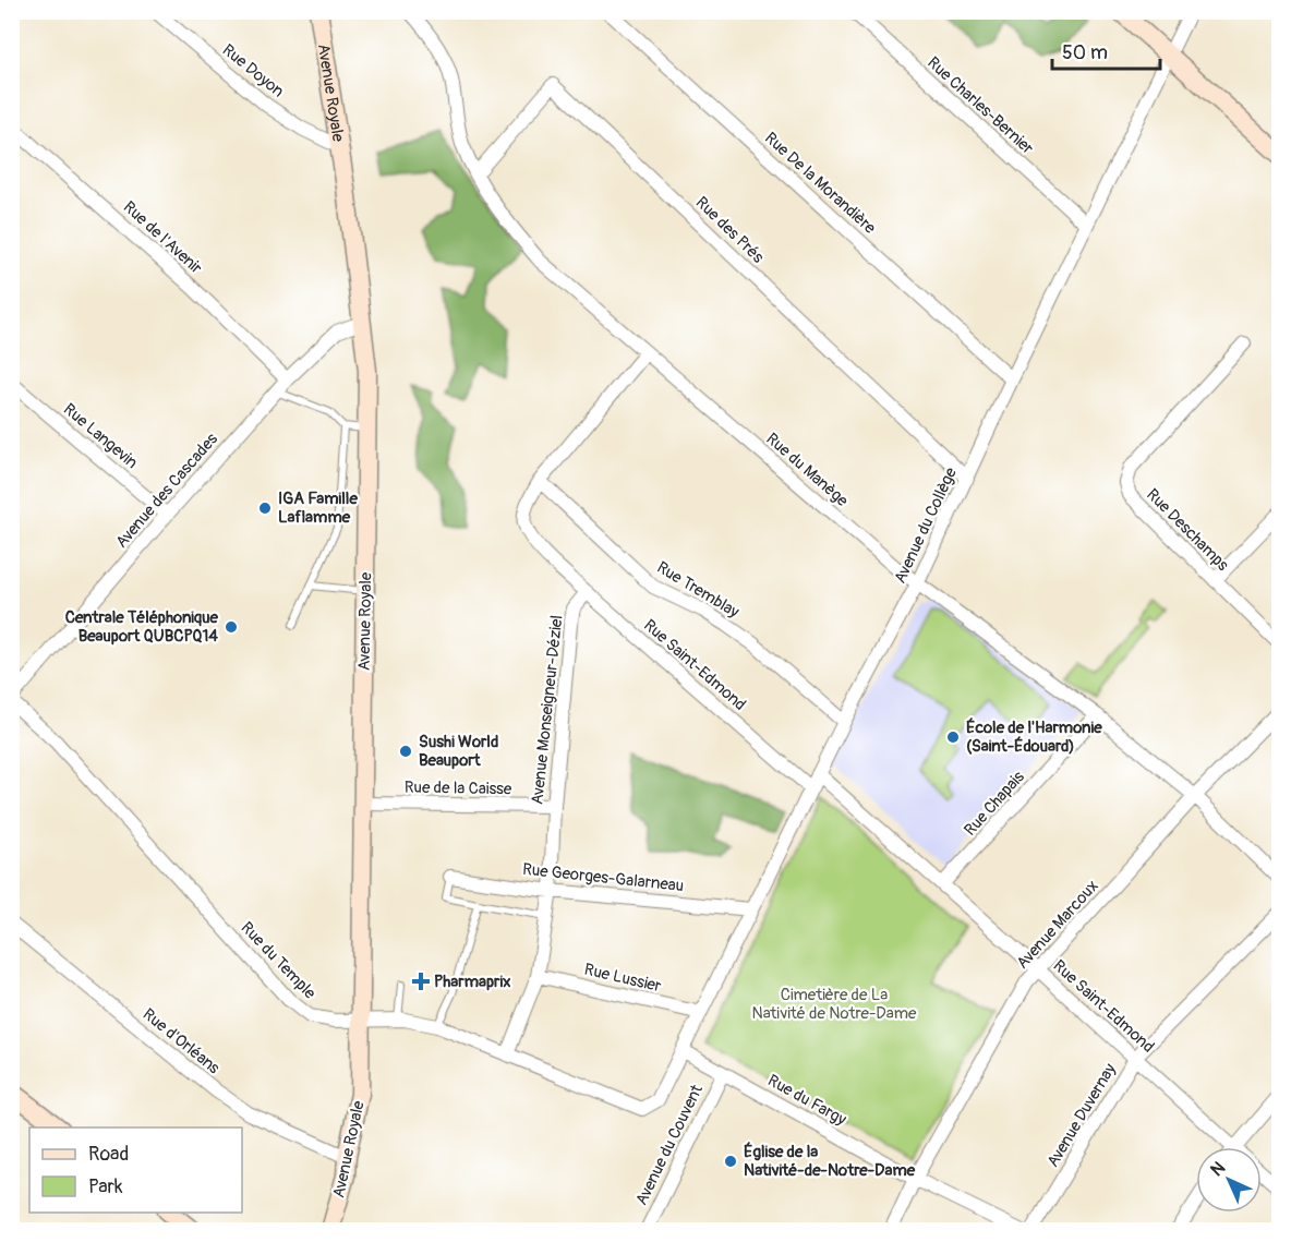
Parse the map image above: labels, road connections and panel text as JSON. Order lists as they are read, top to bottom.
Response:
{
  "streets": {
    "main road": ["Avenue Royale"],
    "street": [
      "Rue Doyon",
      "Rue Charles-Bernier",
      "Rue De la Morandière",
      "Rue des Prés",
      "Rue de l'Avenir",
      "Rue Langevin",
      "Rue du Manège",
      "Avenue des Cascades",
      "Avenue du Collège",
      "Rue Deschamps",
      "Rue Tremblay",
      "Rue Saint-Edmond",
      "Avenue Monseigneur-Déziel",
      "Rue de la Caisse",
      "Rue Chapais",
      "Rue Georges-Galarneau",
      "Avenue Marcoux",
      "Rue du Temple",
      "Rue Lussier",
      "Rue d'Orléans",
      "Rue du Fargy",
      "Avenue Duvernay",
      "Avenue du Couvent"
    ]
  },
  "crossings": [
    ["Rue Doyon", "Avenue Royale"],
    ["Avenue Royale", "Avenue des Cascades"],
    ["Avenue Royale", "Rue de la Caisse"],
    ["Avenue Royale", "Rue du Temple"],
    ["Avenue Royale", "Rue d'Orléans"],
    ["Rue Charles-Bernier", "Avenue du Collège"],
    ["Rue De la Morandière", "Avenue du Collège"],
    ["Rue des Prés", "Rue du Manège"],
    ["Rue des Prés", "Avenue du Collège"],
    ["Rue de l'Avenir", "Avenue des Cascades"],
    ["Rue Langevin", "Avenue des Cascades"],
    ["Rue du Manège", "Avenue du Collège"],
    ["Rue du Manège", "Rue Chapais"],
    ["Rue du Manège", "Avenue Marcoux"],
    ["Avenue des Cascades", "Rue du Temple"],
    ["Avenue du Collège", "Rue Tremblay"],
    ["Avenue du Collège", "Rue Saint-Edmond"],
    ["Avenue du Collège", "Rue Georges-Galarneau"],
    ["Avenue du Collège", "Rue du Temple"],
    ["Avenue du Collège", "Rue Lussier"],
    ["Avenue du Collège", "Rue du Fargy"],
    ["Rue Saint-Edmond", "Avenue Monseigneur-Déziel"],
    ["Rue Saint-Edmond", "Rue Chapais"],
    ["Rue Saint-Edmond", "Avenue Marcoux"],
    ["Rue Saint-Edmond", "Avenue Duvernay"],
    ["Avenue Monseigneur-Déziel", "Rue de la Caisse"],
    ["Avenue Monseigneur-Déziel", "Rue Georges-Galarneau"],
    ["Avenue Monseigneur-Déziel", "Rue du Temple"],
    ["Avenue Monseigneur-Déziel", "Rue Lussier"],
    ["Avenue Marcoux", "Rue du Fargy"],
    ["Rue du Fargy", "Avenue du Couvent"]
  ],
  "parks": ["Cimetière de La Nativité de Notre-Dame"],
  "places": {
    "other": [
      "IGA Famille Laflamme",
      "Centrale Téléphonique Beauport QUBCPQ14",
      "École de l'Harmonie (Saint-Édouard)",
      "Sushi World Beauport",
      "Église de la Nativité-de-Notre-Dame"
    ],
    "health": ["Pharmaprix"]
  },
  "legend": ["Road", "Park"],
  "scale_bar": "50 m",
  "north": "top left"
}
